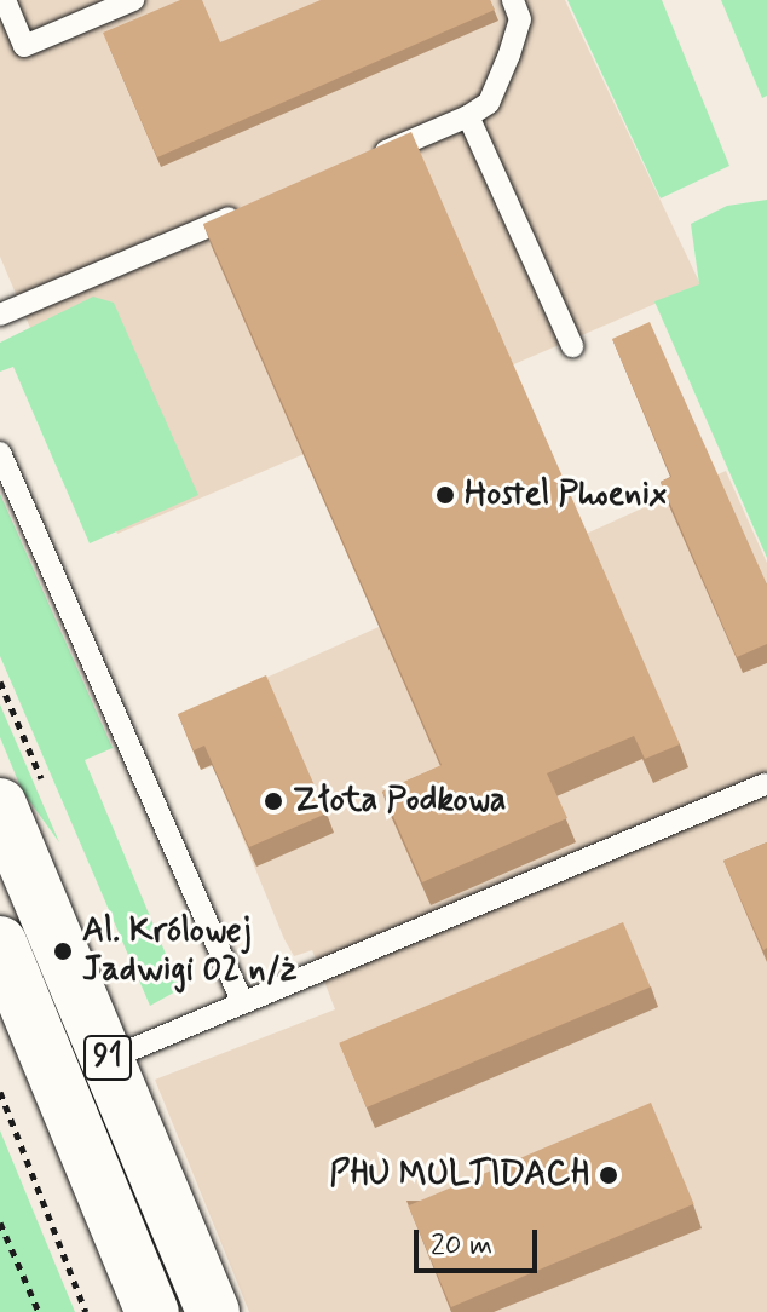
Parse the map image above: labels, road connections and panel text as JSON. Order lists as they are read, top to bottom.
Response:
{
  "streets": {
    "main road": ["91"]
  },
  "places": [
    "Hostel Phoenix",
    "Złota Podkowa",
    "Al. Królowej Jadwigi 02 n/ż",
    "PHU MULTIDACH"
  ],
  "scale_bar": "20 m"
}
